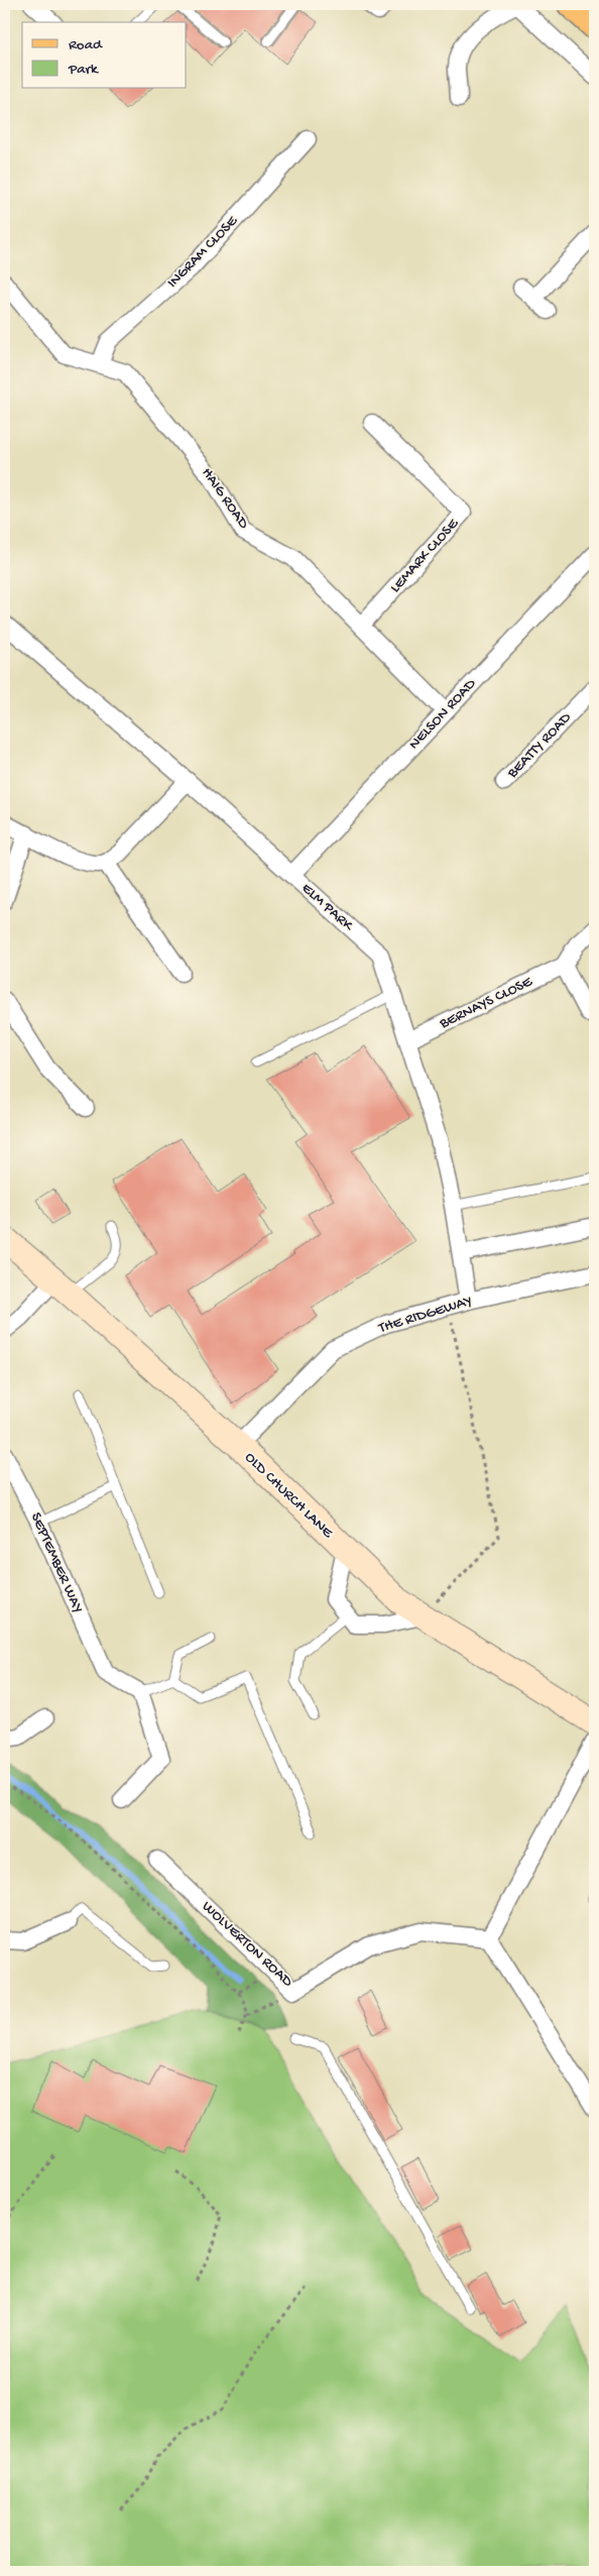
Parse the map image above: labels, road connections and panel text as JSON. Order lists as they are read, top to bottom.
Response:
{
  "streets": {
    "street": [
      "INGRAM CLOSE",
      "HAIG ROAD",
      "LEMARK CLOSE",
      "NELSON ROAD",
      "BEATTY ROAD",
      "ELM PARK",
      "BERNAYS CLOSE",
      "THE RIDGEWAY",
      "OLD CHURCH LANE",
      "SEPTEMBER WAY",
      "WOLVERTON ROAD"
    ]
  },
  "crossings": [
    ["INGRAM CLOSE", "HAIG ROAD"],
    ["HAIG ROAD", "LEMARK CLOSE"],
    ["HAIG ROAD", "NELSON ROAD"],
    ["NELSON ROAD", "ELM PARK"],
    ["ELM PARK", "BERNAYS CLOSE"],
    ["ELM PARK", "THE RIDGEWAY"],
    ["THE RIDGEWAY", "OLD CHURCH LANE"]
  ],
  "legend": ["Road", "Park"]
}
